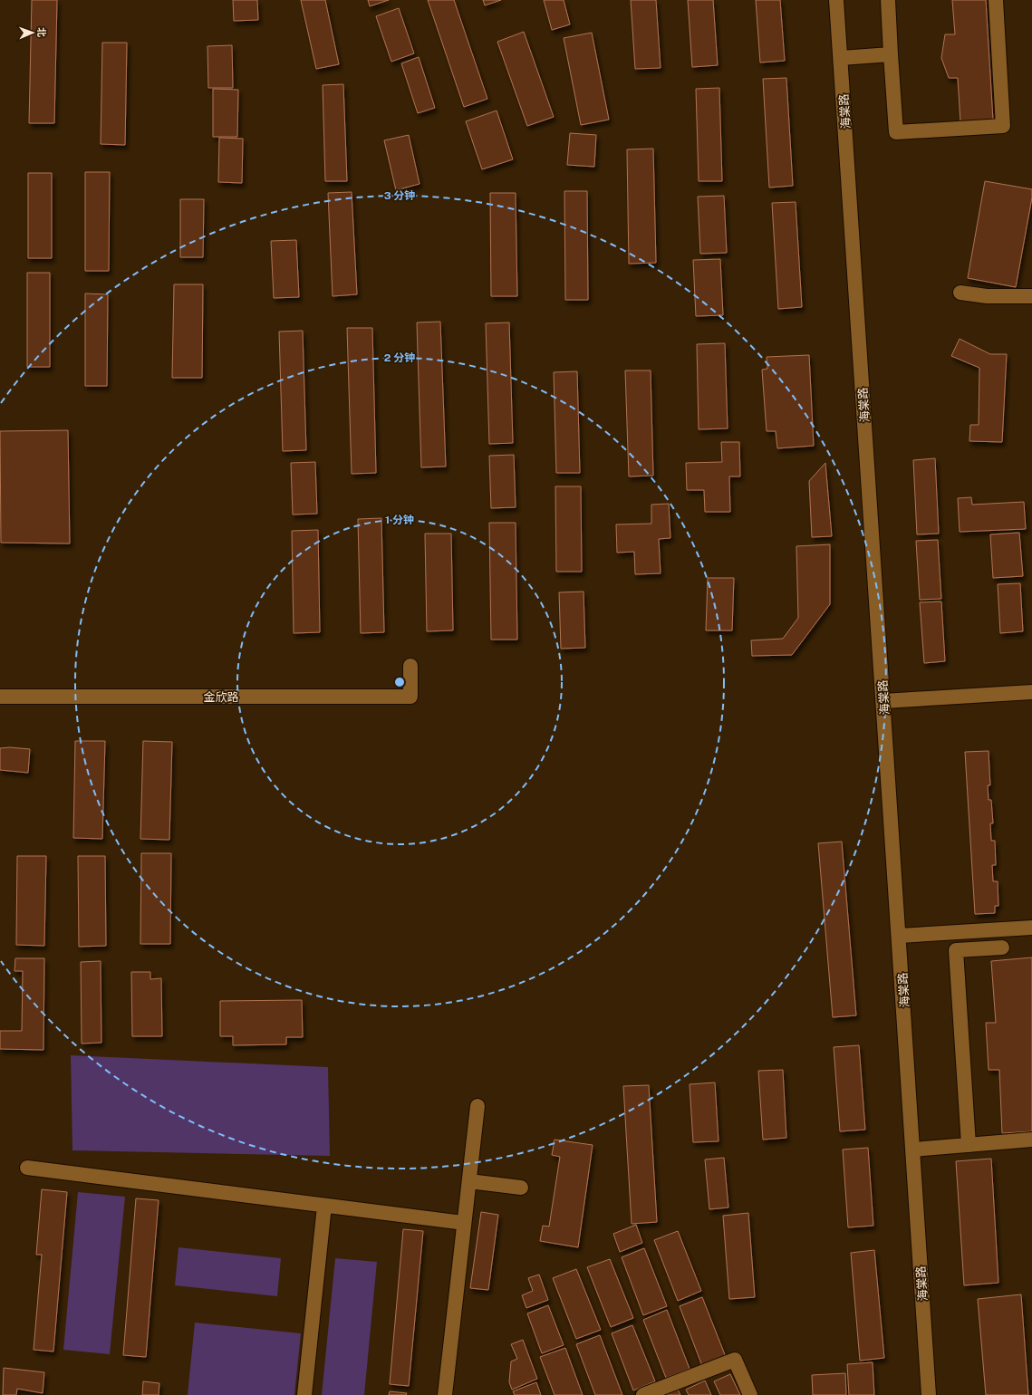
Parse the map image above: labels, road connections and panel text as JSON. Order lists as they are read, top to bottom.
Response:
{
  "streets": {
    "street": ["海棠路", "金欣路"]
  },
  "north": "right",
  "rings": ["3 分钟", "2 分钟", "1 分钟"]
}
